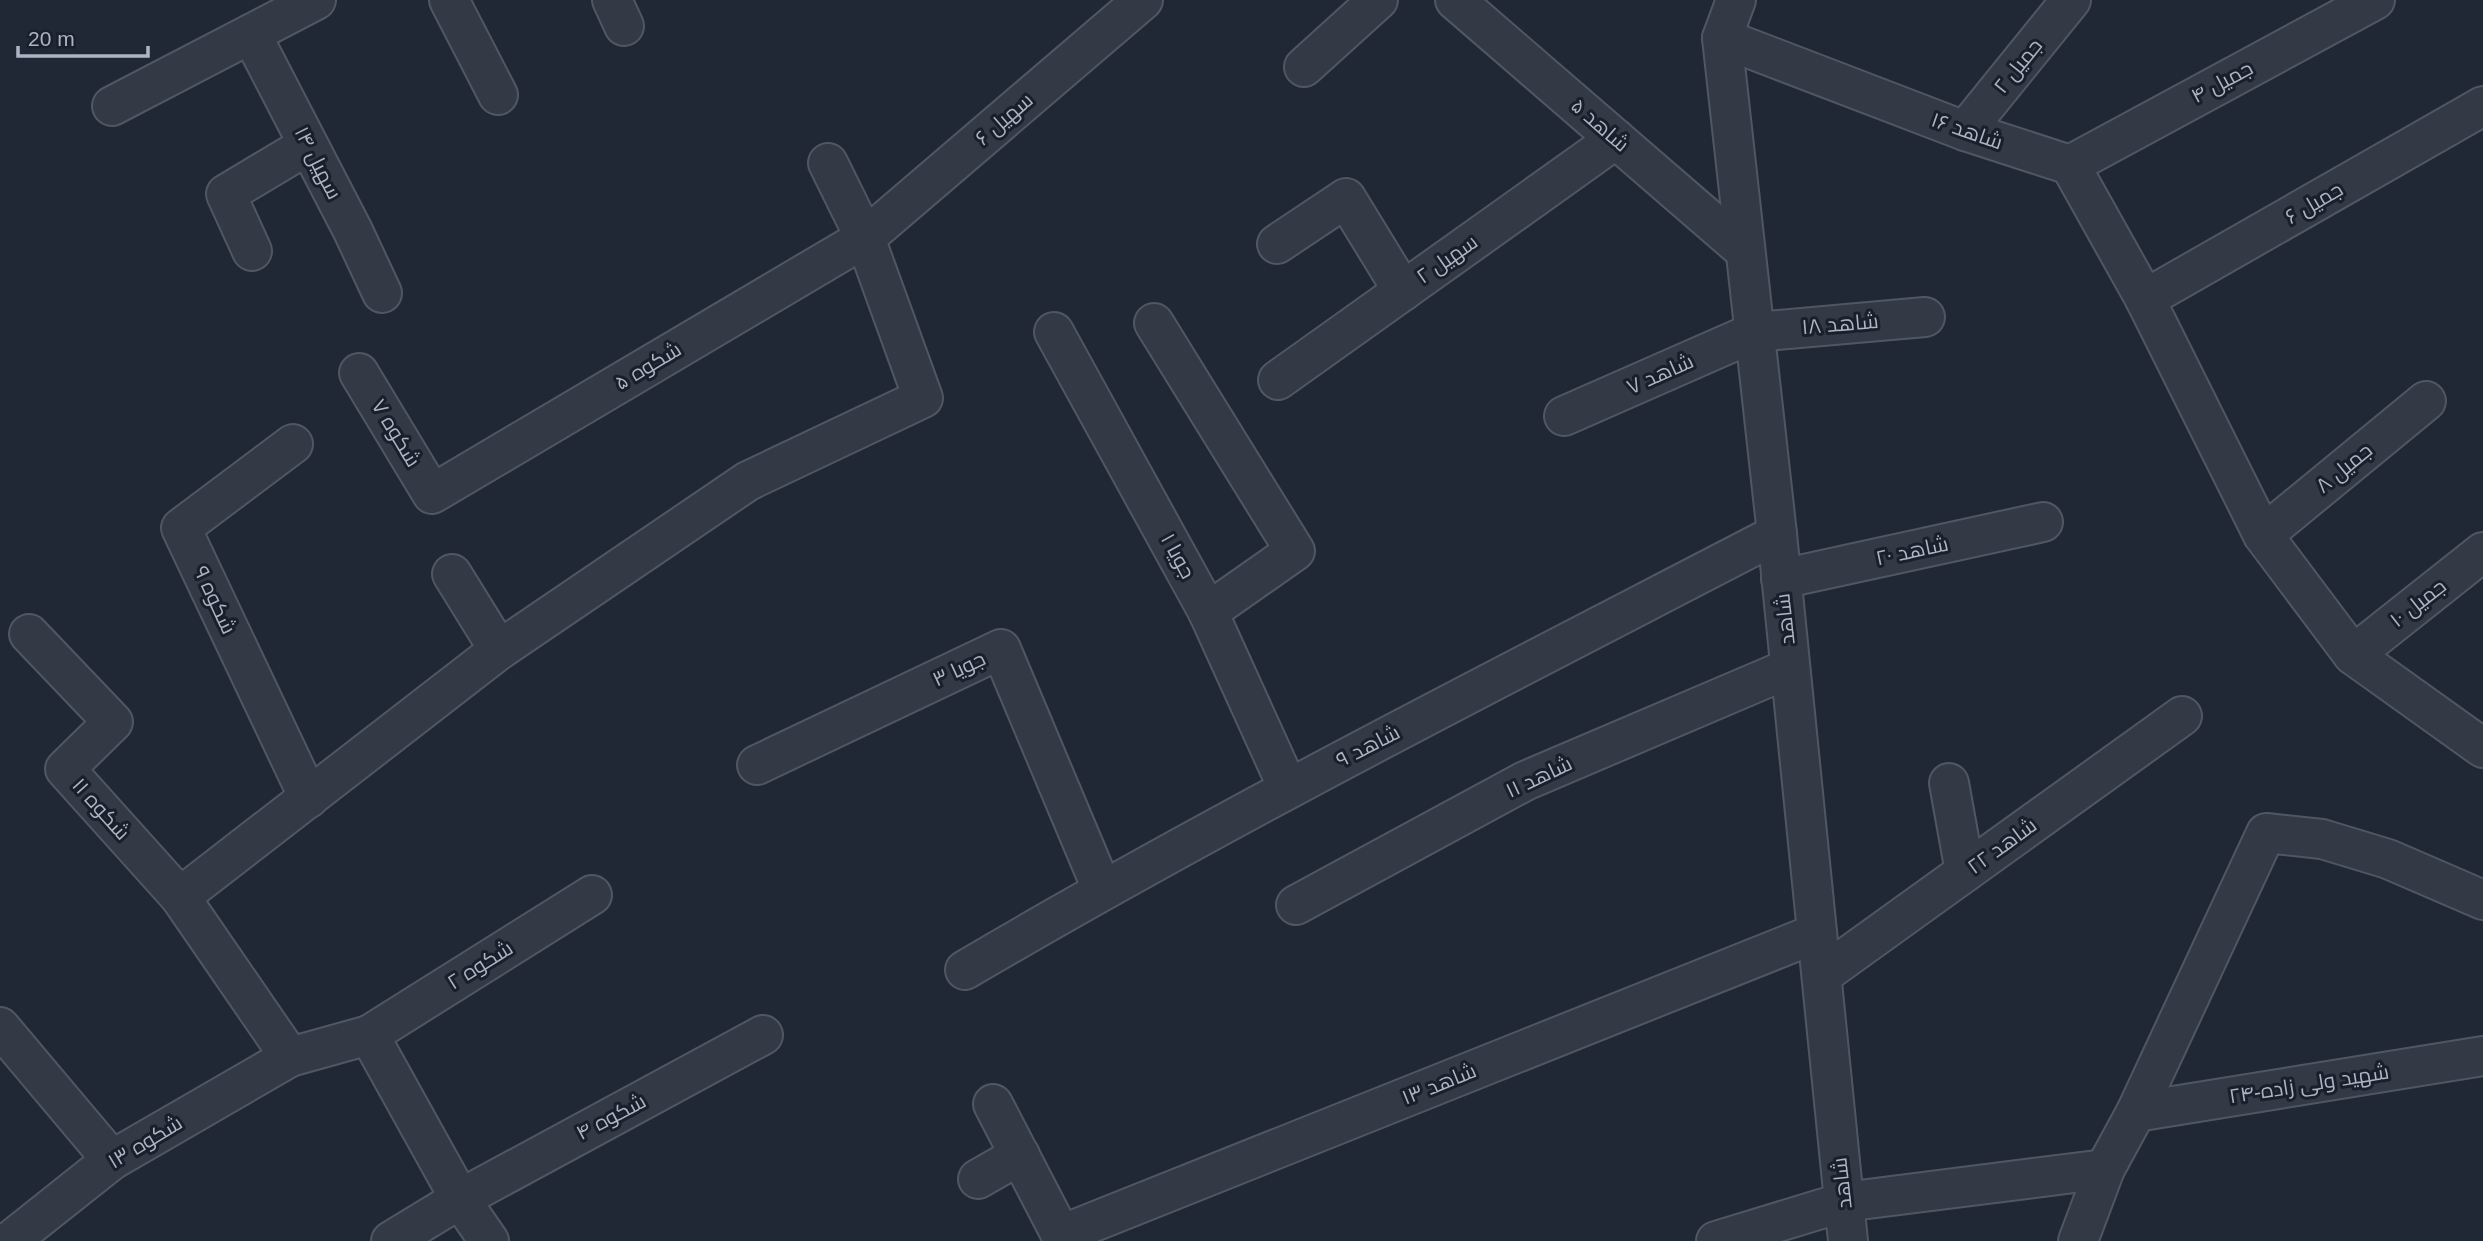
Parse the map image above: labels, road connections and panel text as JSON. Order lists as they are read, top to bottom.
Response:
{
  "streets": {
    "street": [
      "جمیل ۲",
      "جمیل ۴",
      "سهیل ۶",
      "شاهد ۵",
      "شاهد ۱۶",
      "سهیل ۱۴",
      "جمیل ۶",
      "سهیل ۲",
      "شاهد ۱۸",
      "شکوه ۵",
      "شاهد ۷",
      "شکوه ۷",
      "جمیل ۸",
      "شاهد ۲۰",
      "جویا ۱",
      "شکوه ۹",
      "جمیل ۱۰",
      "شاهد",
      "جویا ۳",
      "شاهد ۹",
      "شاهد ۱۱",
      "شکوه ۱۱",
      "شاهد ۲۲",
      "شکوه ۲",
      "شاهد ۱۳",
      "شهید ولی زاده-۲۴",
      "شکوه ۴",
      "شکوه ۱۳"
    ]
  },
  "crossings": [
    ["جمیل ۲", "شاهد ۱۶"],
    ["جمیل ۴", "شاهد ۱۶"],
    ["سهیل ۶", "شکوه ۵"],
    ["شاهد ۵", "سهیل ۲"],
    ["شاهد ۵", "شاهد"],
    ["شاهد ۱۶", "شاهد"],
    ["شاهد ۱۸", "شاهد ۷"],
    ["شاهد ۱۸", "شاهد"],
    ["شکوه ۵", "شکوه ۷"],
    ["شاهد ۷", "شاهد"],
    ["شاهد ۲۰", "شاهد"],
    ["جویا ۱", "شاهد ۹"],
    ["شاهد", "شاهد ۹"],
    ["شاهد", "شاهد ۱۱"],
    ["شاهد", "شاهد ۲۲"],
    ["شاهد", "شاهد ۱۳"],
    ["جویا ۳", "شاهد ۹"],
    ["شکوه ۲", "شکوه ۱۳"]
  ],
  "scale_bar": "20 m"
}
